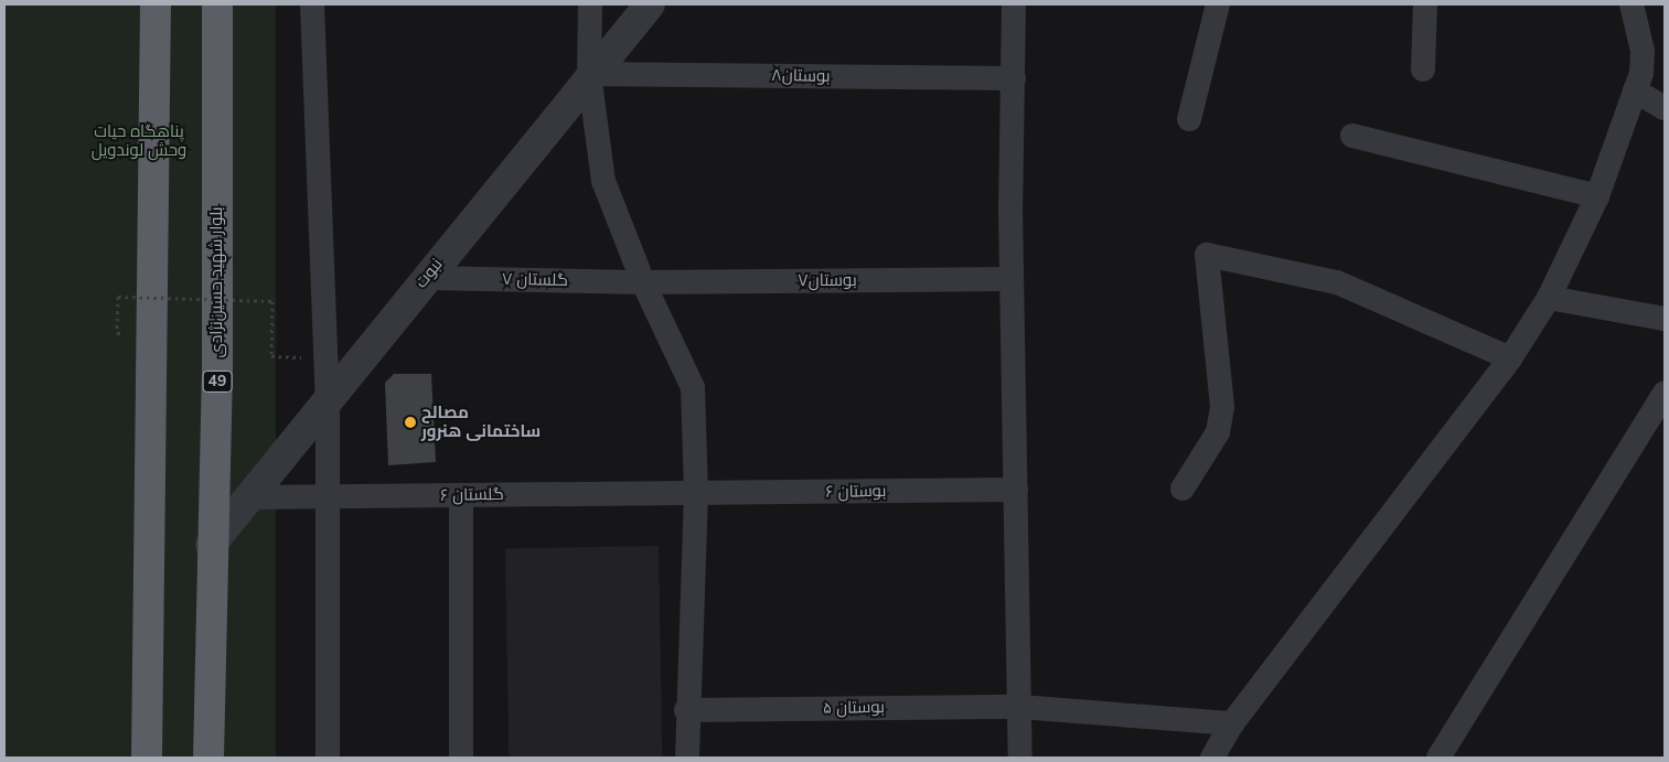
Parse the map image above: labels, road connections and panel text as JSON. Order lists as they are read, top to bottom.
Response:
{
  "streets": {
    "highway": ["بلوار شهید حسین‌نژادی", "49"],
    "street": [
      "بوستان۸",
      "نبوت",
      "گلستان ۷",
      "بوستان۷",
      "بوستان ۶",
      "گلستان ۶",
      "بوستان ۵"
    ]
  },
  "crossings": [
    ["بوستان۸", "نبوت"],
    ["نبوت", "گلستان ۷"],
    ["نبوت", "بلوار شهید حسین‌نژادی"],
    ["نبوت", "گلستان ۶"],
    ["گلستان ۷", "بوستان۷"],
    ["بوستان ۶", "گلستان ۶"]
  ],
  "parks": ["پناهگاه حیات وحش لوندویل"],
  "places": ["مصالح ساختمانی هنرور"]
}
